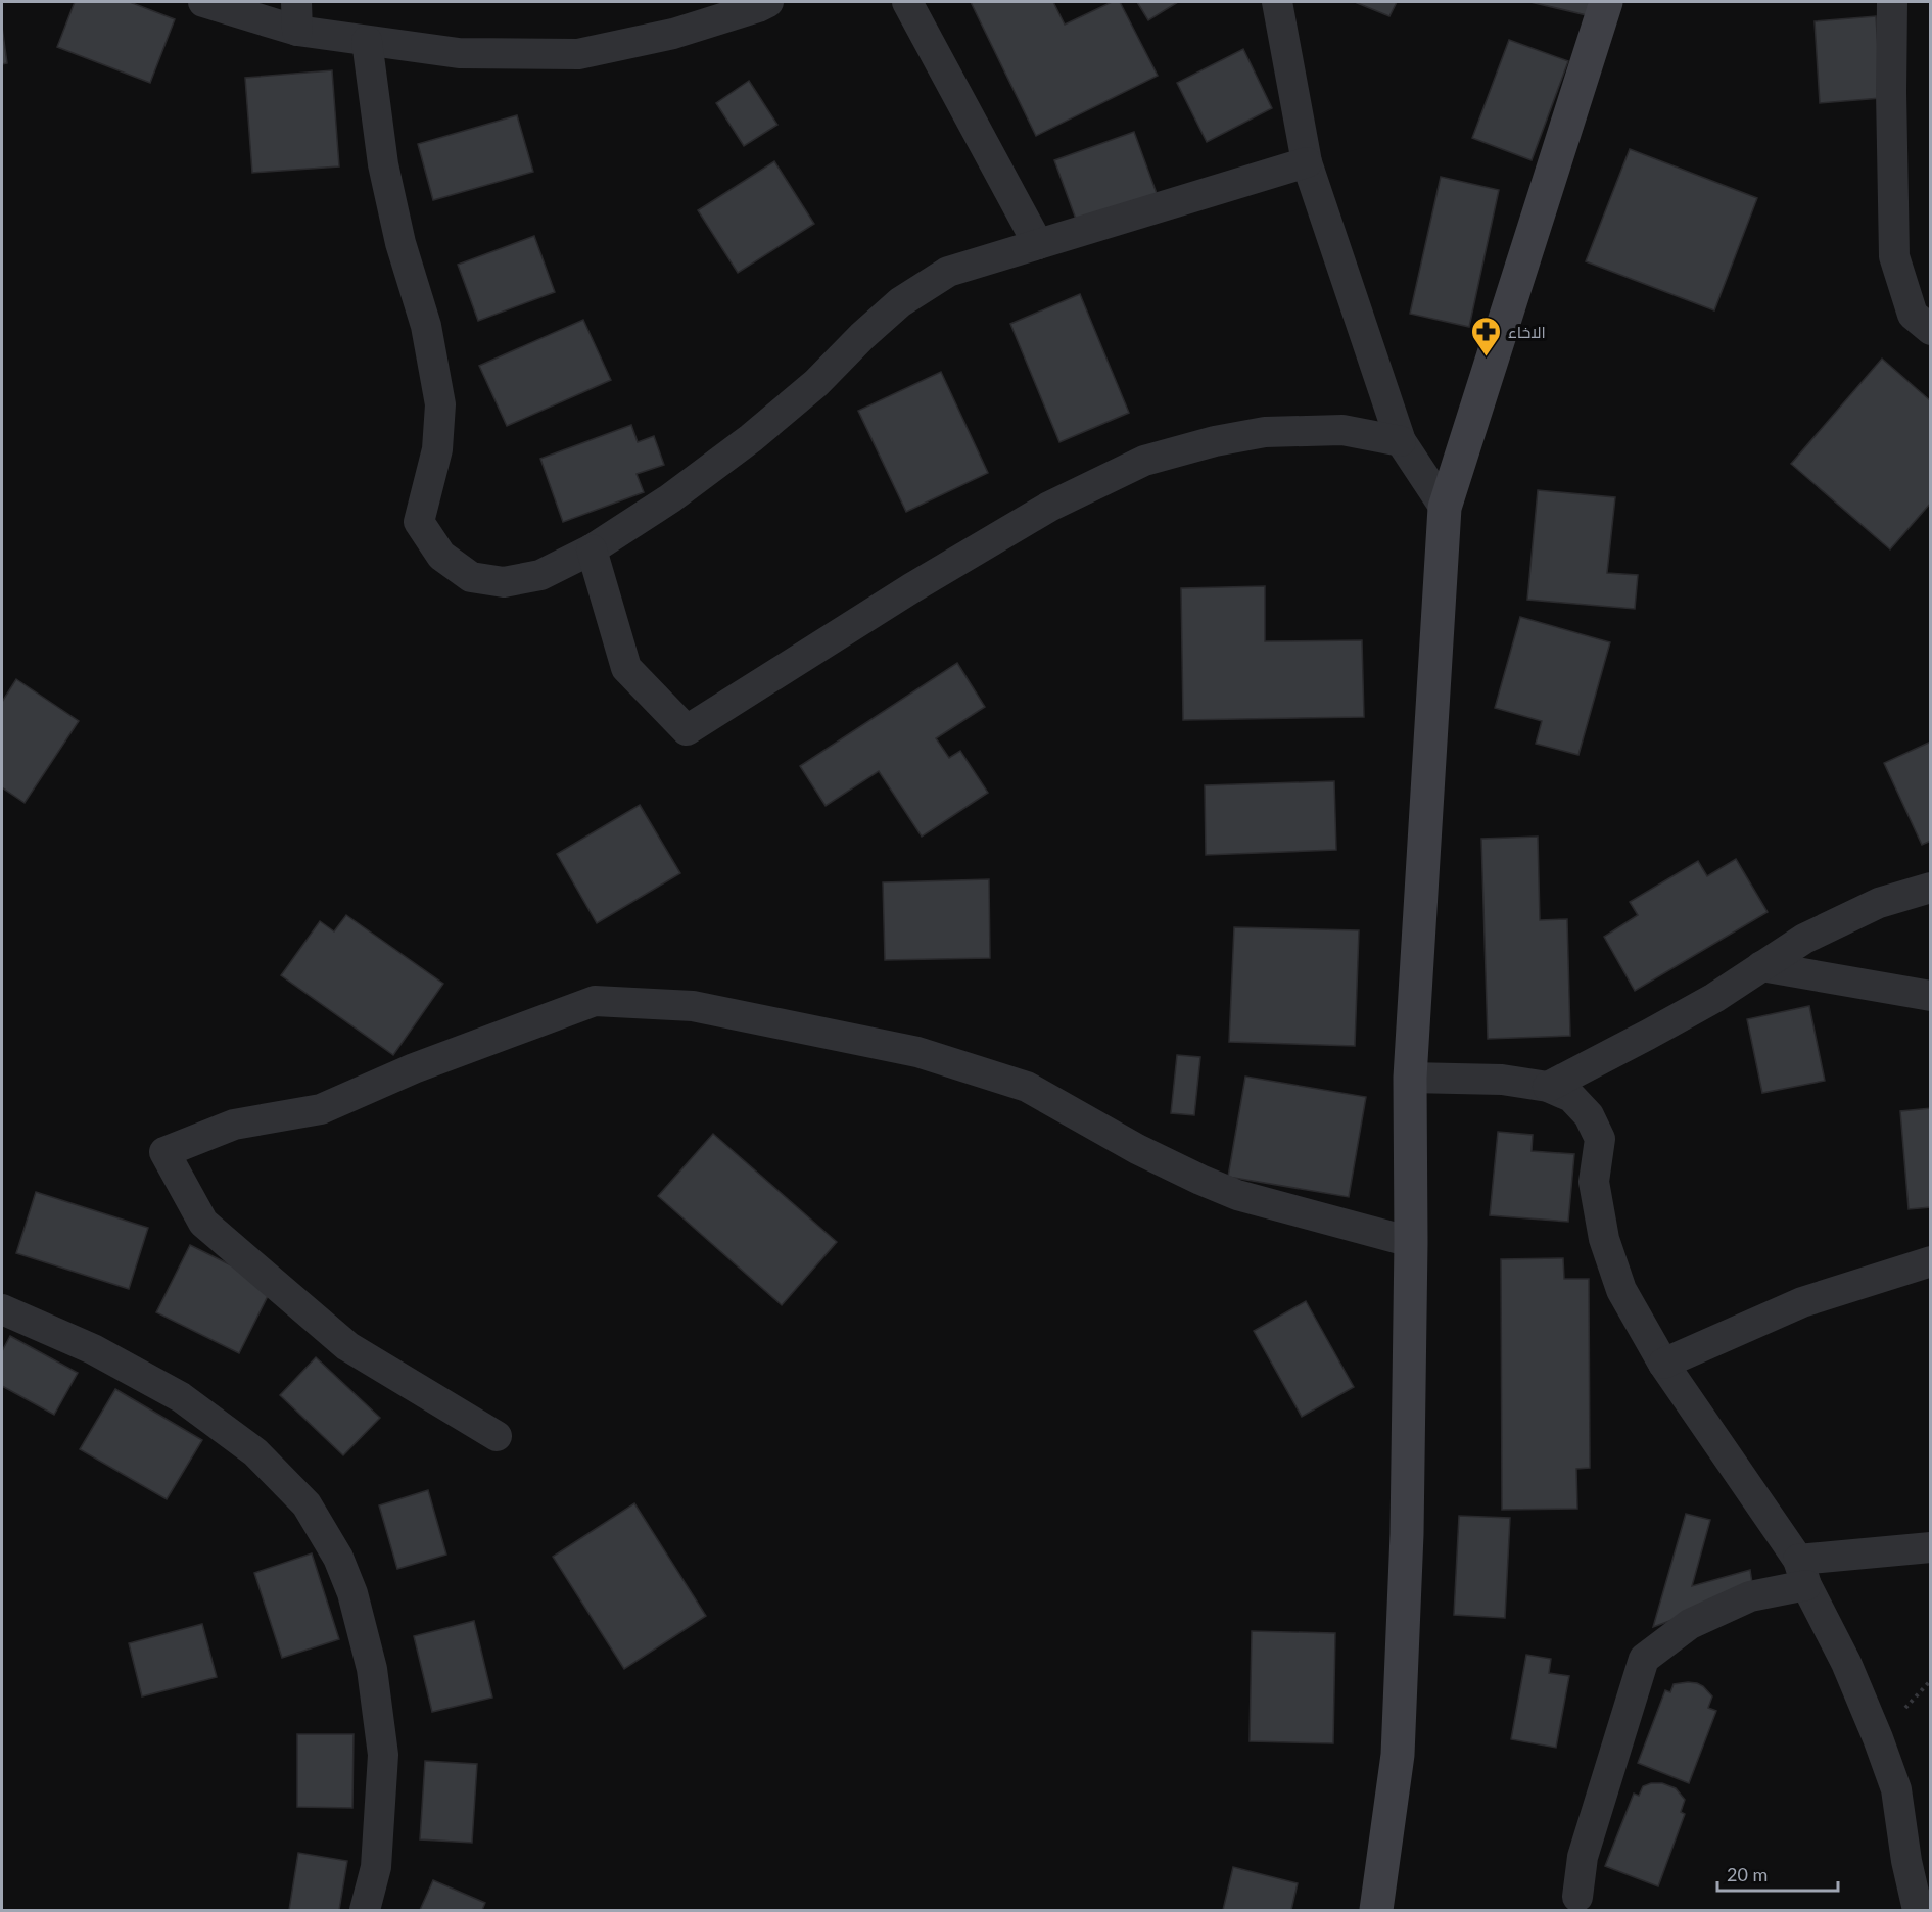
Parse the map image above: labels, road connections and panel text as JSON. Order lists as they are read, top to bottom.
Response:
{
  "places": {
    "pharmacy": ["الاخاء"]
  },
  "scale_bar": "20 m"
}
